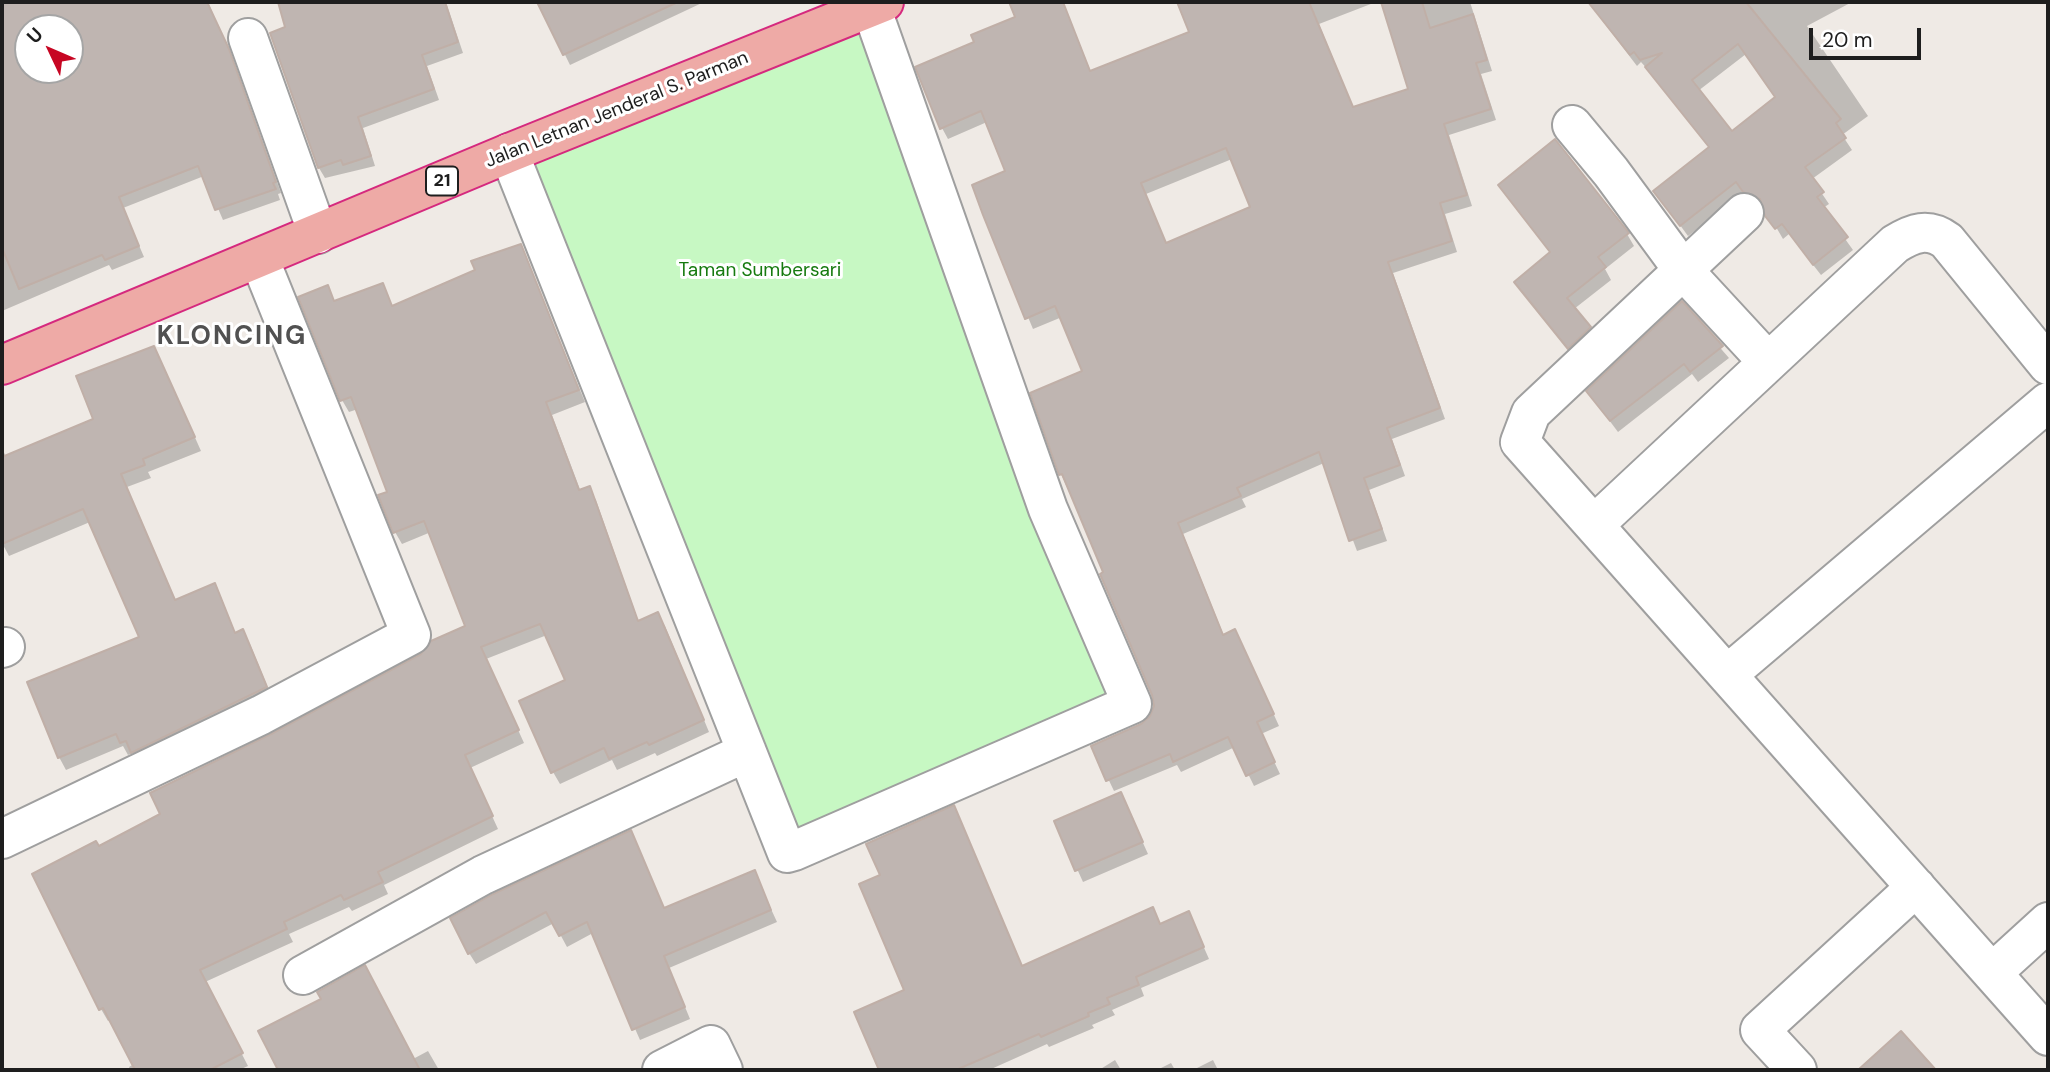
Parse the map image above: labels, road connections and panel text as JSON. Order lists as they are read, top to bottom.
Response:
{
  "streets": {
    "highway": ["Jalan Letnan Jenderal S. Parman", "21"]
  },
  "districts": ["KLONCING"],
  "parks": ["Taman Sumbersari"],
  "scale_bar": "20 m",
  "north": "top left"
}
